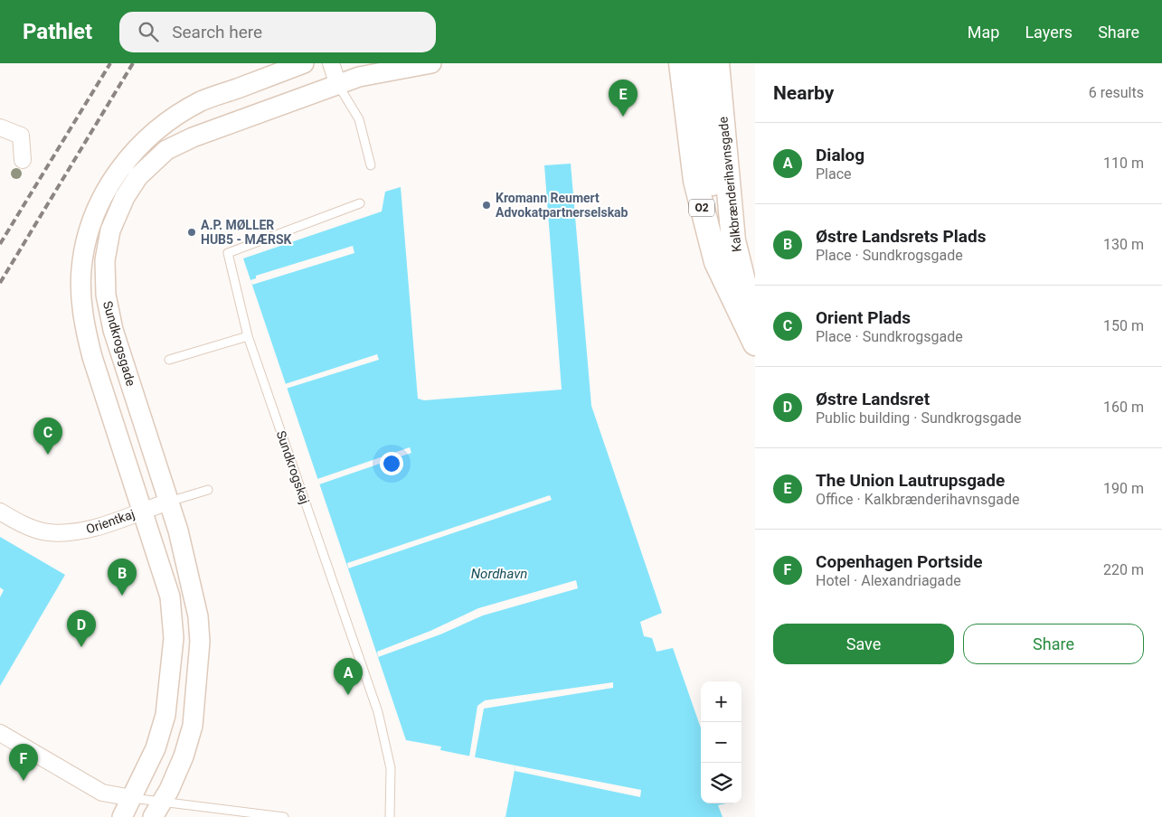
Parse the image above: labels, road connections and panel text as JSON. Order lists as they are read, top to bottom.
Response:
{
  "streets": {
    "main road": ["Kalkbrænderihavnsgade", "O2"],
    "street": ["Sundkrogsgade", "Orientkaj"],
    "lane": ["Sundkrogskaj"]
  },
  "crossings": [
    ["Sundkrogsgade", "Orientkaj"]
  ],
  "water": ["Nordhavn"],
  "places": ["Kromann Reumert Advokatpartnerselskab", "A.P. MØLLER HUB5 - MÆRSK"],
  "page": {
    "header": "Pathlet",
    "search": "Search here",
    "nav": ["Map", "Layers", "Share"],
    "heading": ["Nearby", "6 results"],
    "pins": [
      "E",
      "C",
      "B",
      "D",
      "A",
      "F"
    ],
    "list": [
      {
        "mark": "A",
        "name": "Dialog",
        "note": "Place",
        "value": "110 m"
      },
      {
        "mark": "B",
        "name": "Østre Landsrets Plads",
        "note": "Place · Sundkrogsgade",
        "value": "130 m"
      },
      {
        "mark": "C",
        "name": "Orient Plads",
        "note": "Place · Sundkrogsgade",
        "value": "150 m"
      },
      {
        "mark": "D",
        "name": "Østre Landsret",
        "note": "Public building · Sundkrogsgade",
        "value": "160 m"
      },
      {
        "mark": "E",
        "name": "The Union Lautrupsgade",
        "note": "Office · Kalkbrænderihavnsgade",
        "value": "190 m"
      },
      {
        "mark": "F",
        "name": "Copenhagen Portside",
        "note": "Hotel · Alexandriagade",
        "value": "220 m"
      }
    ],
    "buttons": ["Save", "Share"],
    "map_buttons": ["+", "−"]
  }
}
